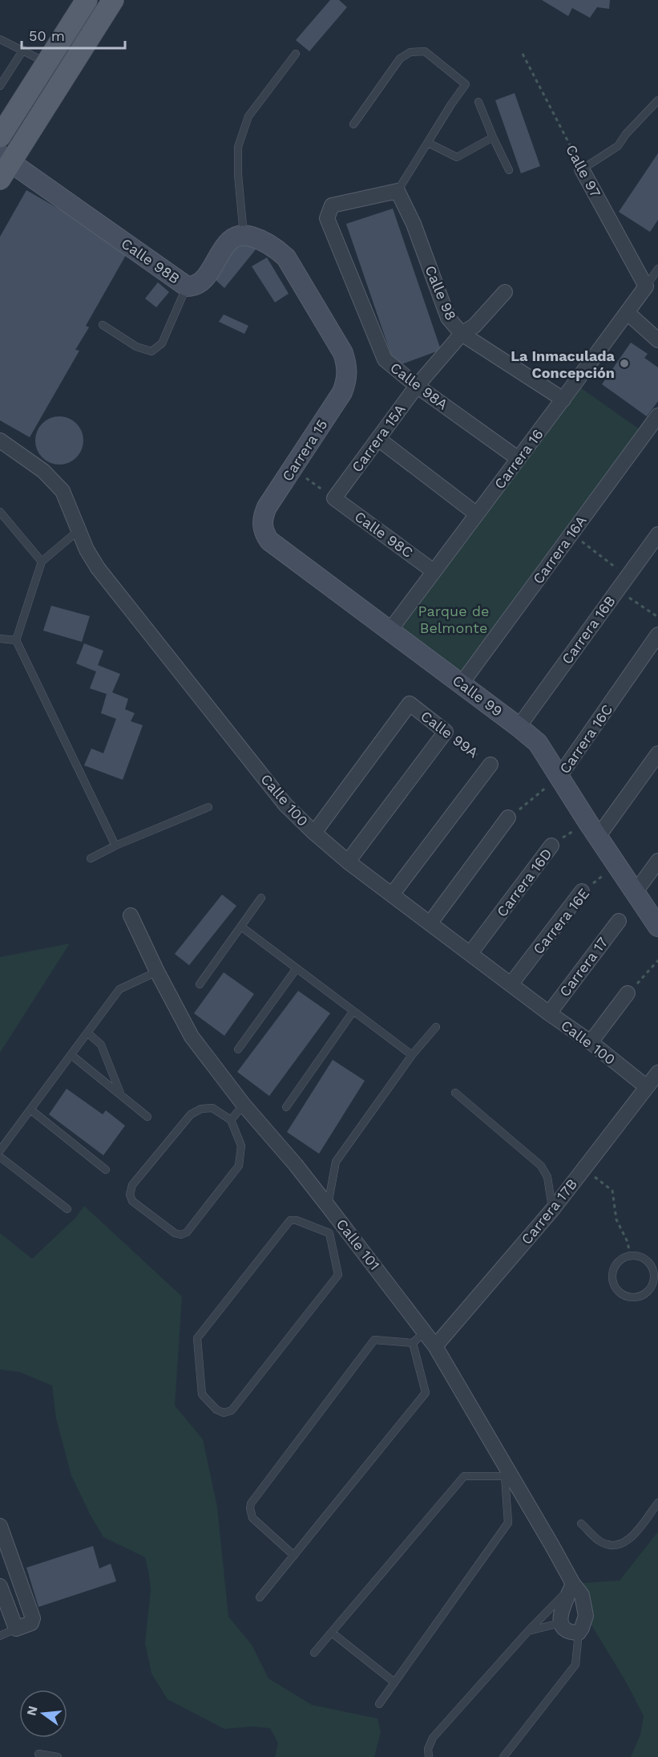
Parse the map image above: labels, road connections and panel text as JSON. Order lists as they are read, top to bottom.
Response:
{
  "streets": {
    "street": [
      "Calle 97",
      "Calle 98B",
      "Calle 98",
      "Calle 98A",
      "Carrera 15A",
      "Carrera 15",
      "Carrera 16",
      "Calle 98C",
      "Carrera 16A",
      "Carrera 16B",
      "Calle 99",
      "Calle 99A",
      "Carrera 16C",
      "Calle 100",
      "Carrera 16D",
      "Carrera 16E",
      "Carrera 17",
      "Carrera 17B",
      "Calle 101"
    ]
  },
  "crossings": [
    ["Calle 97", "Carrera 16"],
    ["Calle 98B", "Carrera 15"],
    ["Calle 98", "Calle 98A"],
    ["Calle 98", "Carrera 15A"],
    ["Calle 98", "Carrera 16"],
    ["Calle 98A", "Carrera 15A"],
    ["Calle 98A", "Carrera 16"],
    ["Carrera 15A", "Calle 98C"],
    ["Carrera 15", "Calle 99"],
    ["Carrera 16", "Calle 98C"],
    ["Carrera 16", "Calle 99"],
    ["Carrera 16A", "Calle 99"],
    ["Carrera 16B", "Calle 99"],
    ["Calle 99", "Carrera 16C"],
    ["Calle 99", "Carrera 16D"],
    ["Calle 99", "Carrera 16E"],
    ["Calle 99A", "Calle 100"],
    ["Calle 100", "Carrera 16D"],
    ["Calle 100", "Carrera 16E"],
    ["Calle 100", "Carrera 17"],
    ["Calle 100", "Carrera 17B"],
    ["Carrera 17B", "Calle 101"]
  ],
  "parks": ["Parque de Belmonte"],
  "places": ["La Inmaculada Concepción"],
  "scale_bar": "50 m",
  "north": "left"
}
